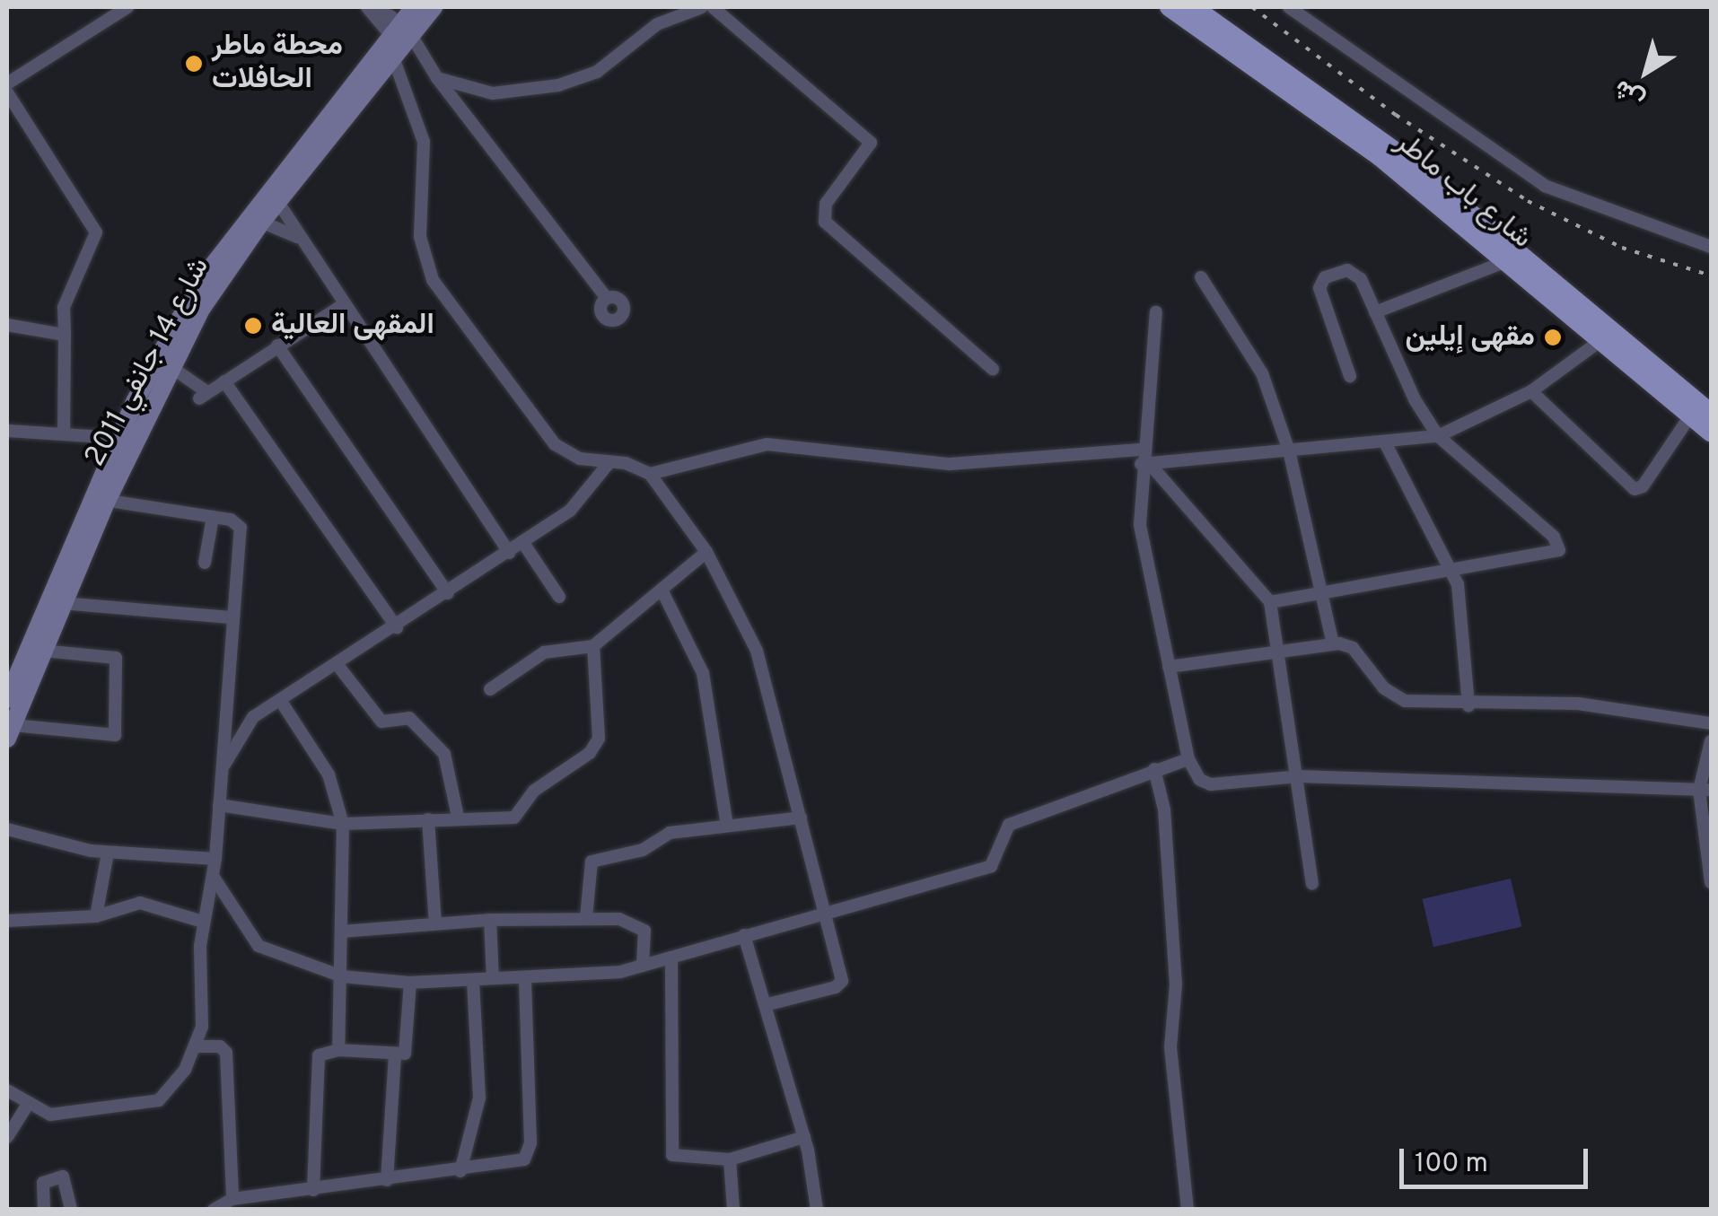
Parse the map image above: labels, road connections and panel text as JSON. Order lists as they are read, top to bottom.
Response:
{
  "streets": {
    "main road": ["شارع باب ماطر", "شارع 14 جانفي 2011"]
  },
  "places": ["محطة ماطر الحافلات", "المقهى العالية", "مقهى إيلين"],
  "scale_bar": "100 m",
  "north": "bottom left"
}
